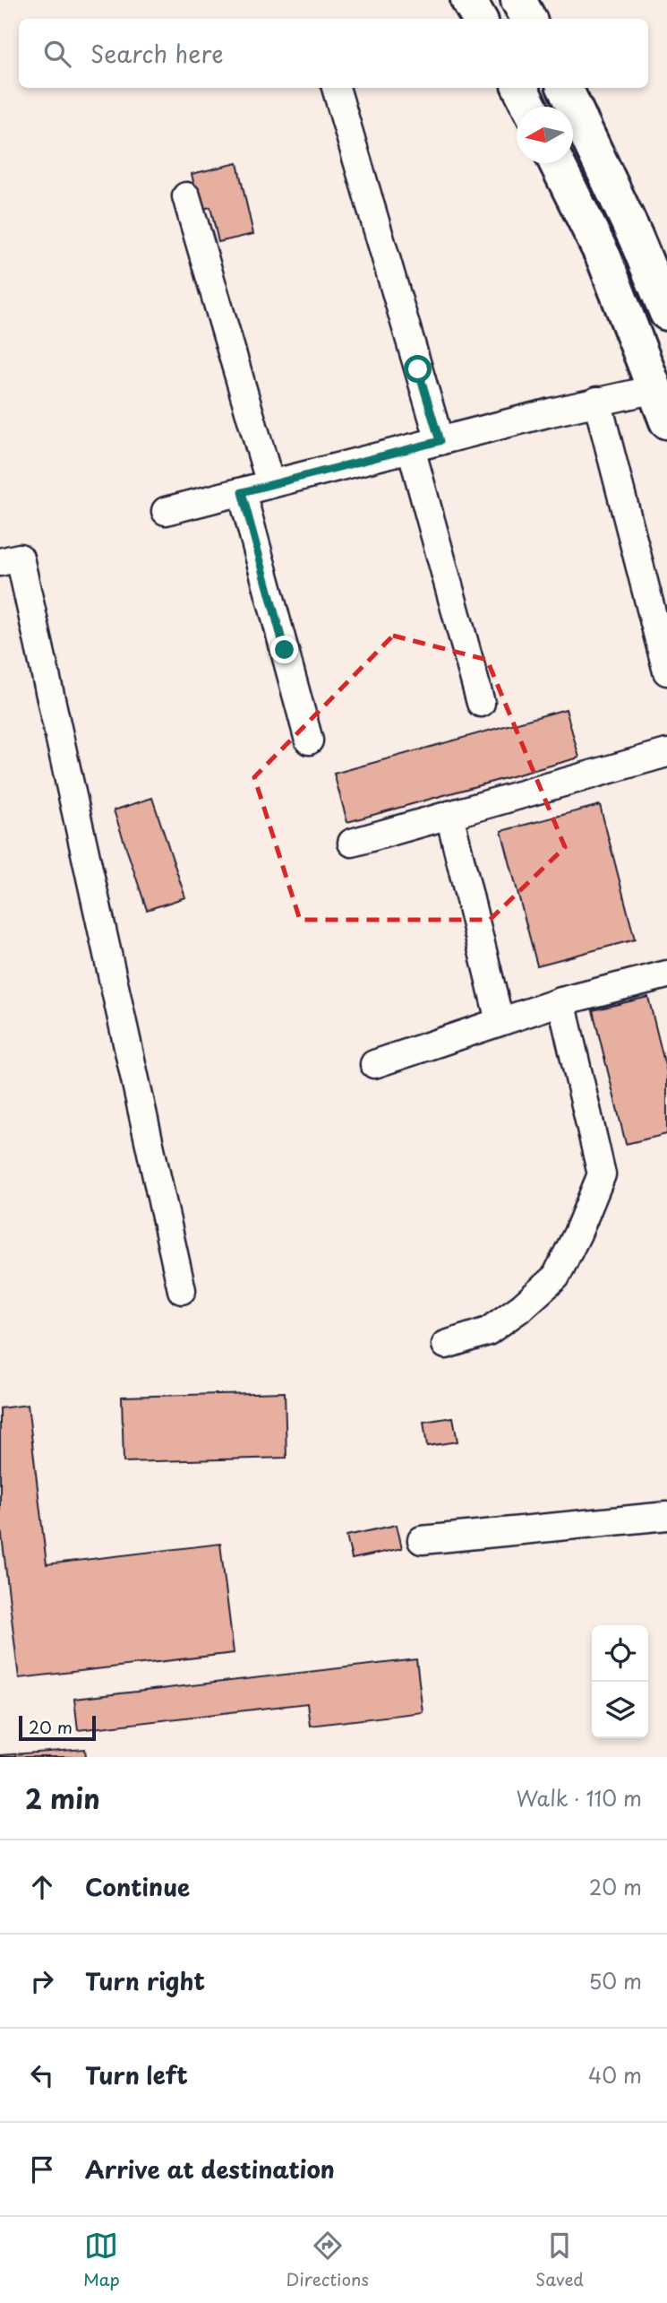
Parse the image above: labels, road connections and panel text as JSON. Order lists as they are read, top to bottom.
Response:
{
  "scale_bar": "20 m",
  "north": "left",
  "page": {
    "search": "Search here",
    "scale": "20 m",
    "heading": ["2 min", "Walk · 110 m"],
    "list": [
      ["Continue", "20 m"],
      ["Turn right", "50 m"],
      ["Turn left", "40 m"],
      "Arrive at destination"
    ],
    "nav": ["Map", "Directions", "Saved"]
  }
}
